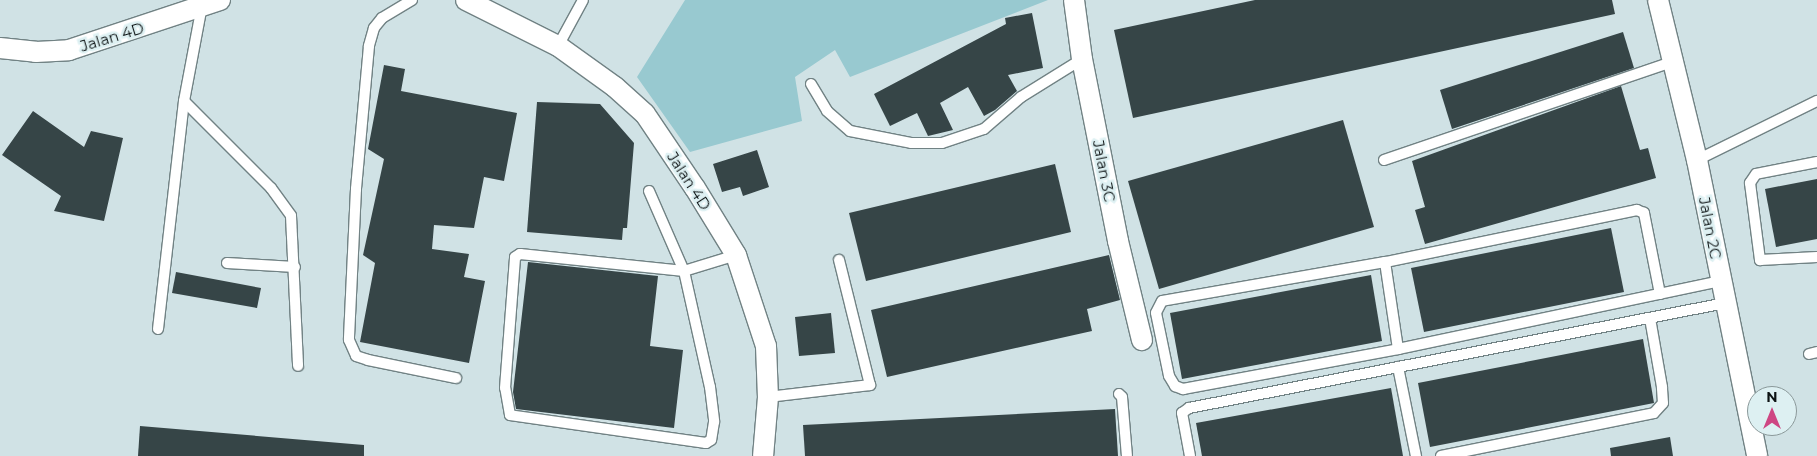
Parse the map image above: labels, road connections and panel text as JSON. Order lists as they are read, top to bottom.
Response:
{
  "streets": {
    "street": ["Jalan 4D", "Jalan 3C", "Jalan 2C"]
  },
  "north": "top"
}
